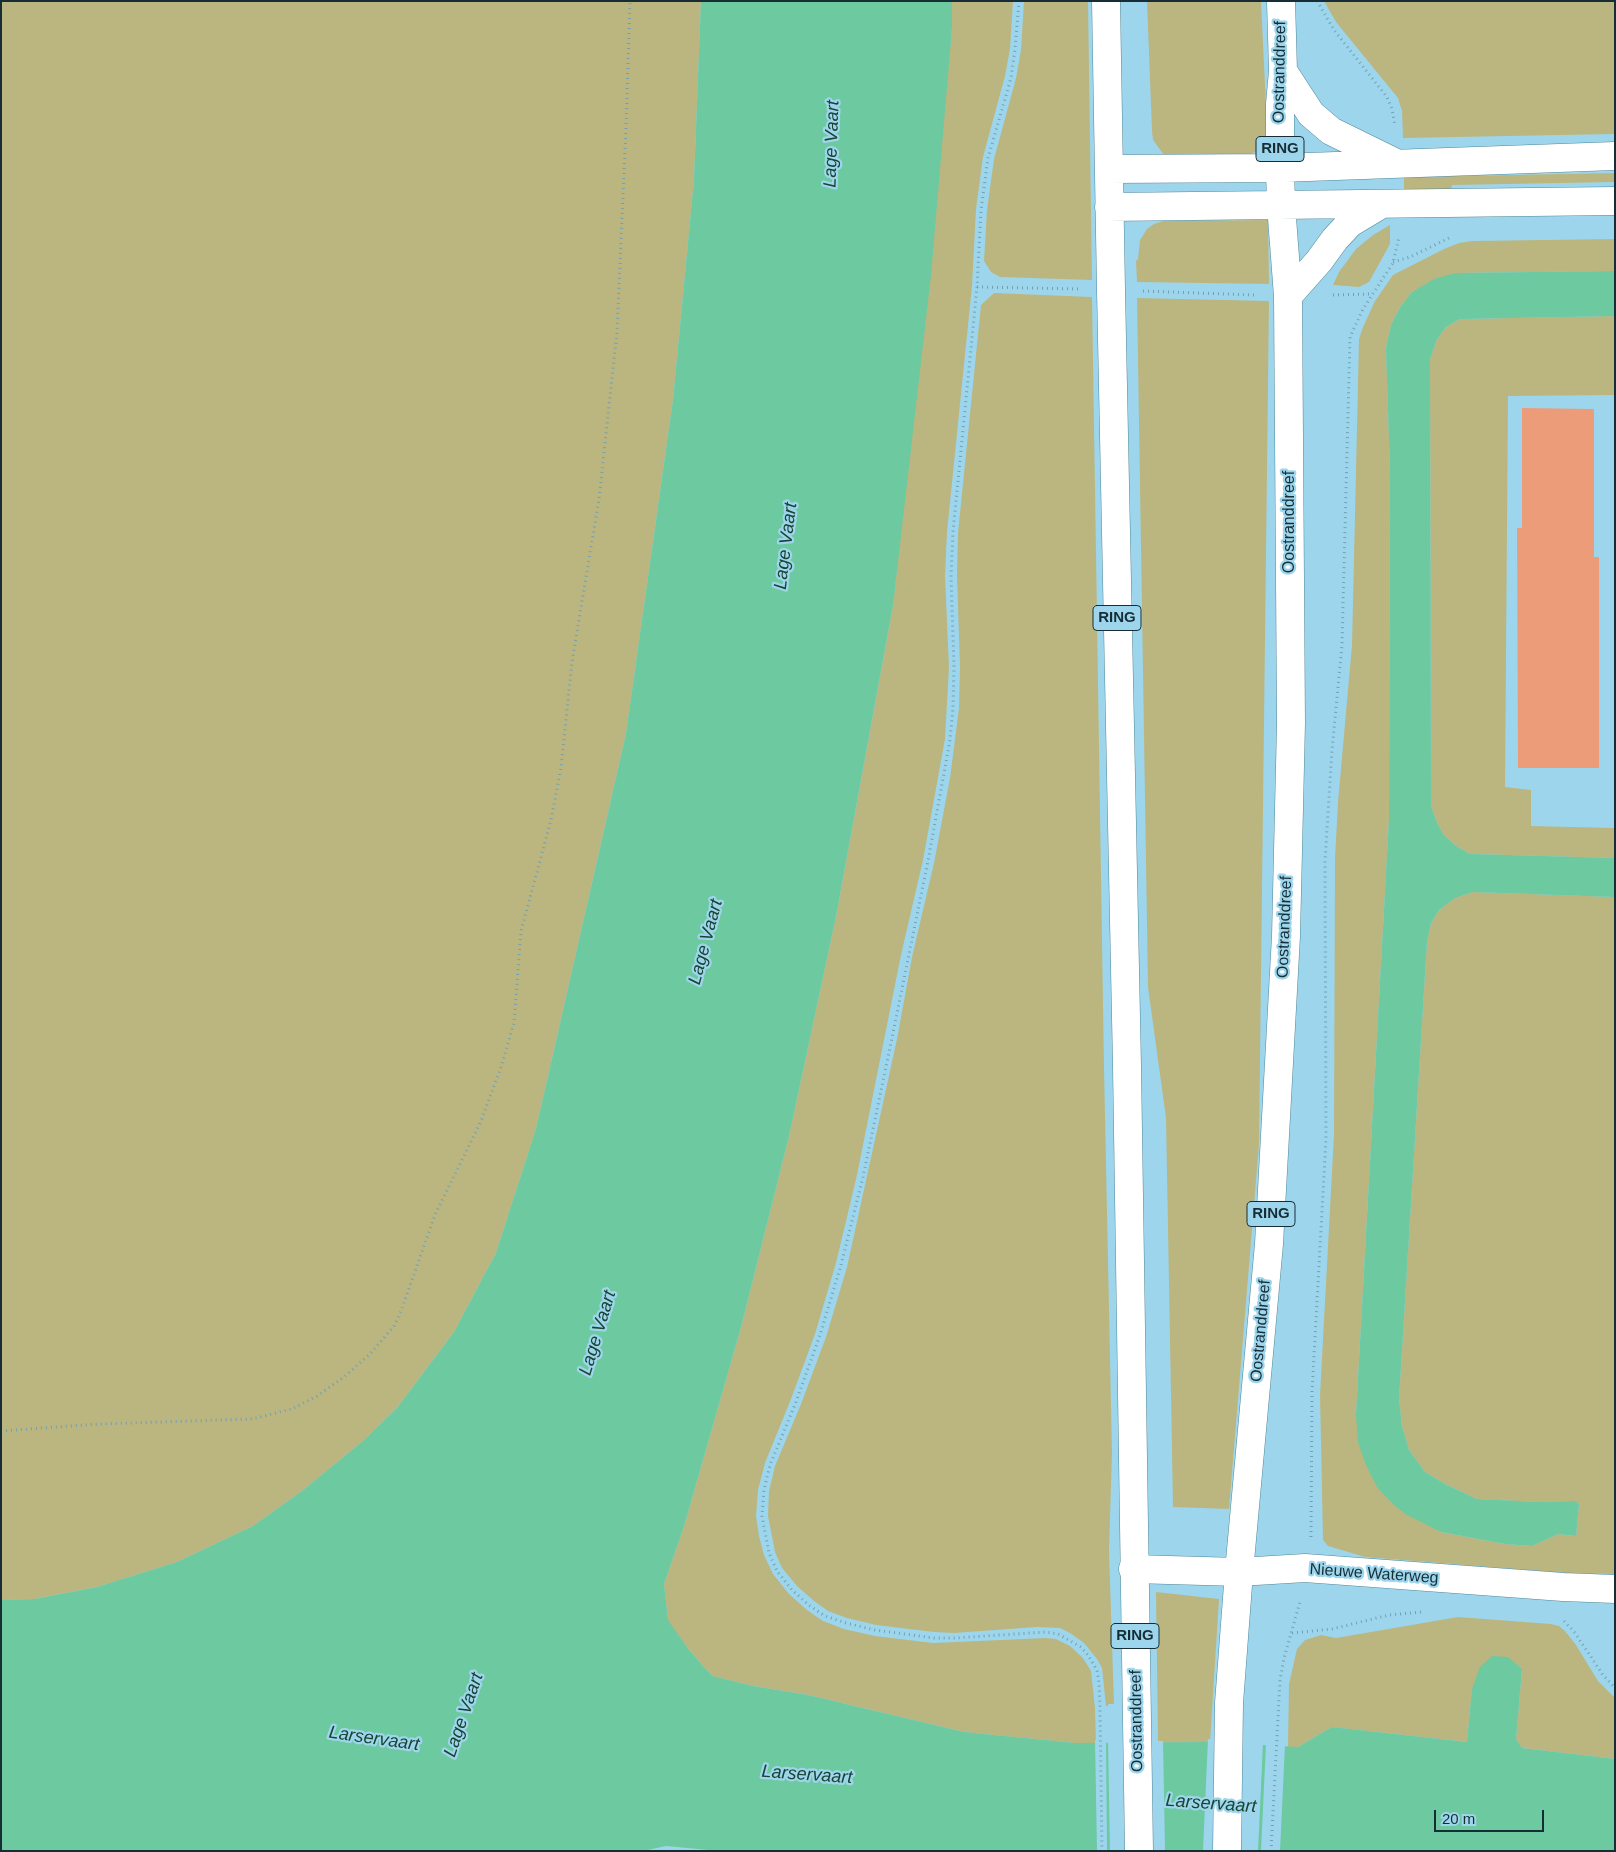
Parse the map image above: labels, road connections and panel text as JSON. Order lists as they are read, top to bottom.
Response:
{
  "streets": {
    "main road": ["Oostranddreef", "RING", "Nieuwe Waterweg"]
  },
  "crossings": [
    ["Oostranddreef", "RING"],
    ["Oostranddreef", "Nieuwe Waterweg"]
  ],
  "water": ["Lage Vaart", "Larservaart"],
  "scale_bar": "20 m"
}
